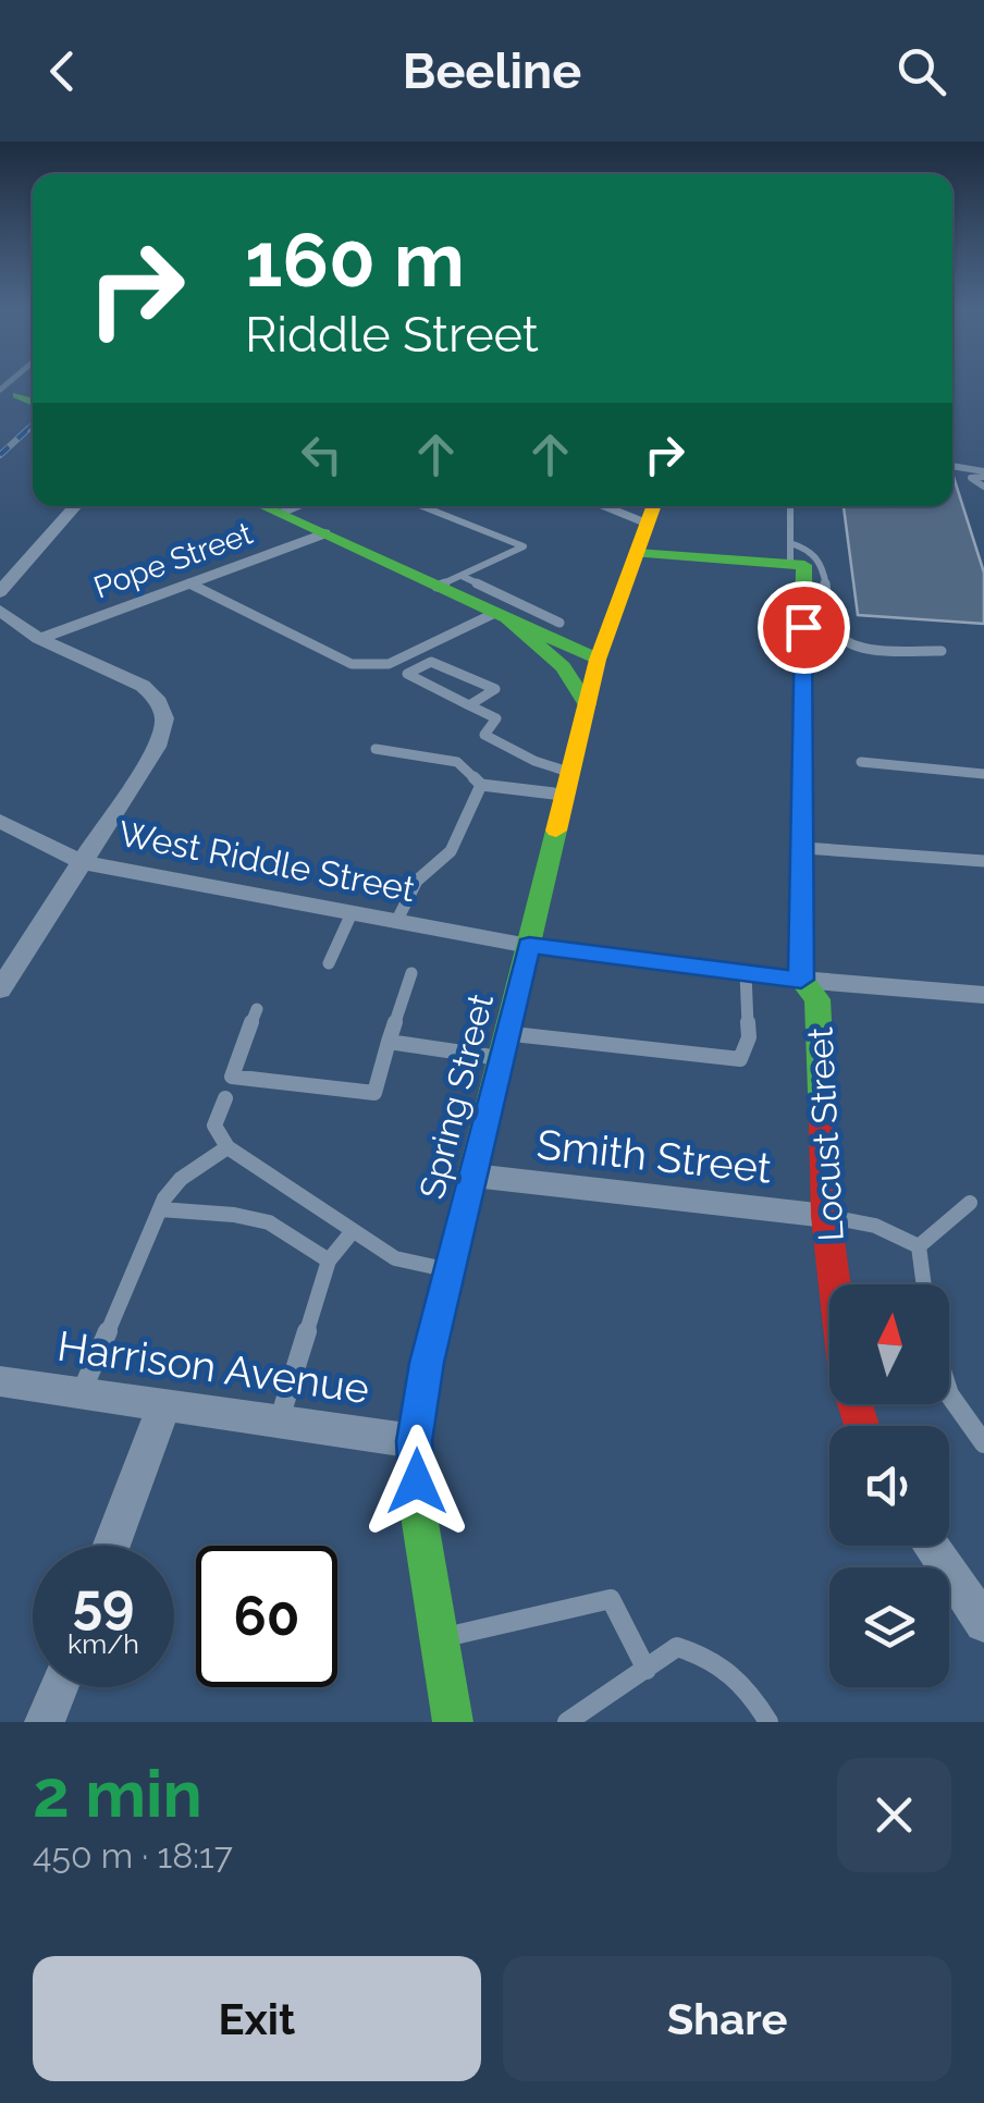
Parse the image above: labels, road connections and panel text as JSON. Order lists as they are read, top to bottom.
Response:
{
  "streets": {
    "main road": ["Spring Street", "Locust Street"],
    "street": [
      "Pope Street",
      "West Riddle Street",
      "Smith Street",
      "Harrison Avenue"
    ]
  },
  "crossings": [
    ["West Riddle Street", "Spring Street"],
    ["West Riddle Street", "Locust Street"],
    ["Spring Street", "Smith Street"],
    ["Spring Street", "Harrison Avenue"],
    ["Locust Street", "Smith Street"]
  ],
  "north": "top",
  "page": {
    "header": "Beeline",
    "turn": ["160 m", "Riddle Street"],
    "speed": "59 km/h",
    "limit": "60",
    "heading": ["2 min", "450 m · 18:17"],
    "buttons": ["Exit", "Share"]
  }
}
